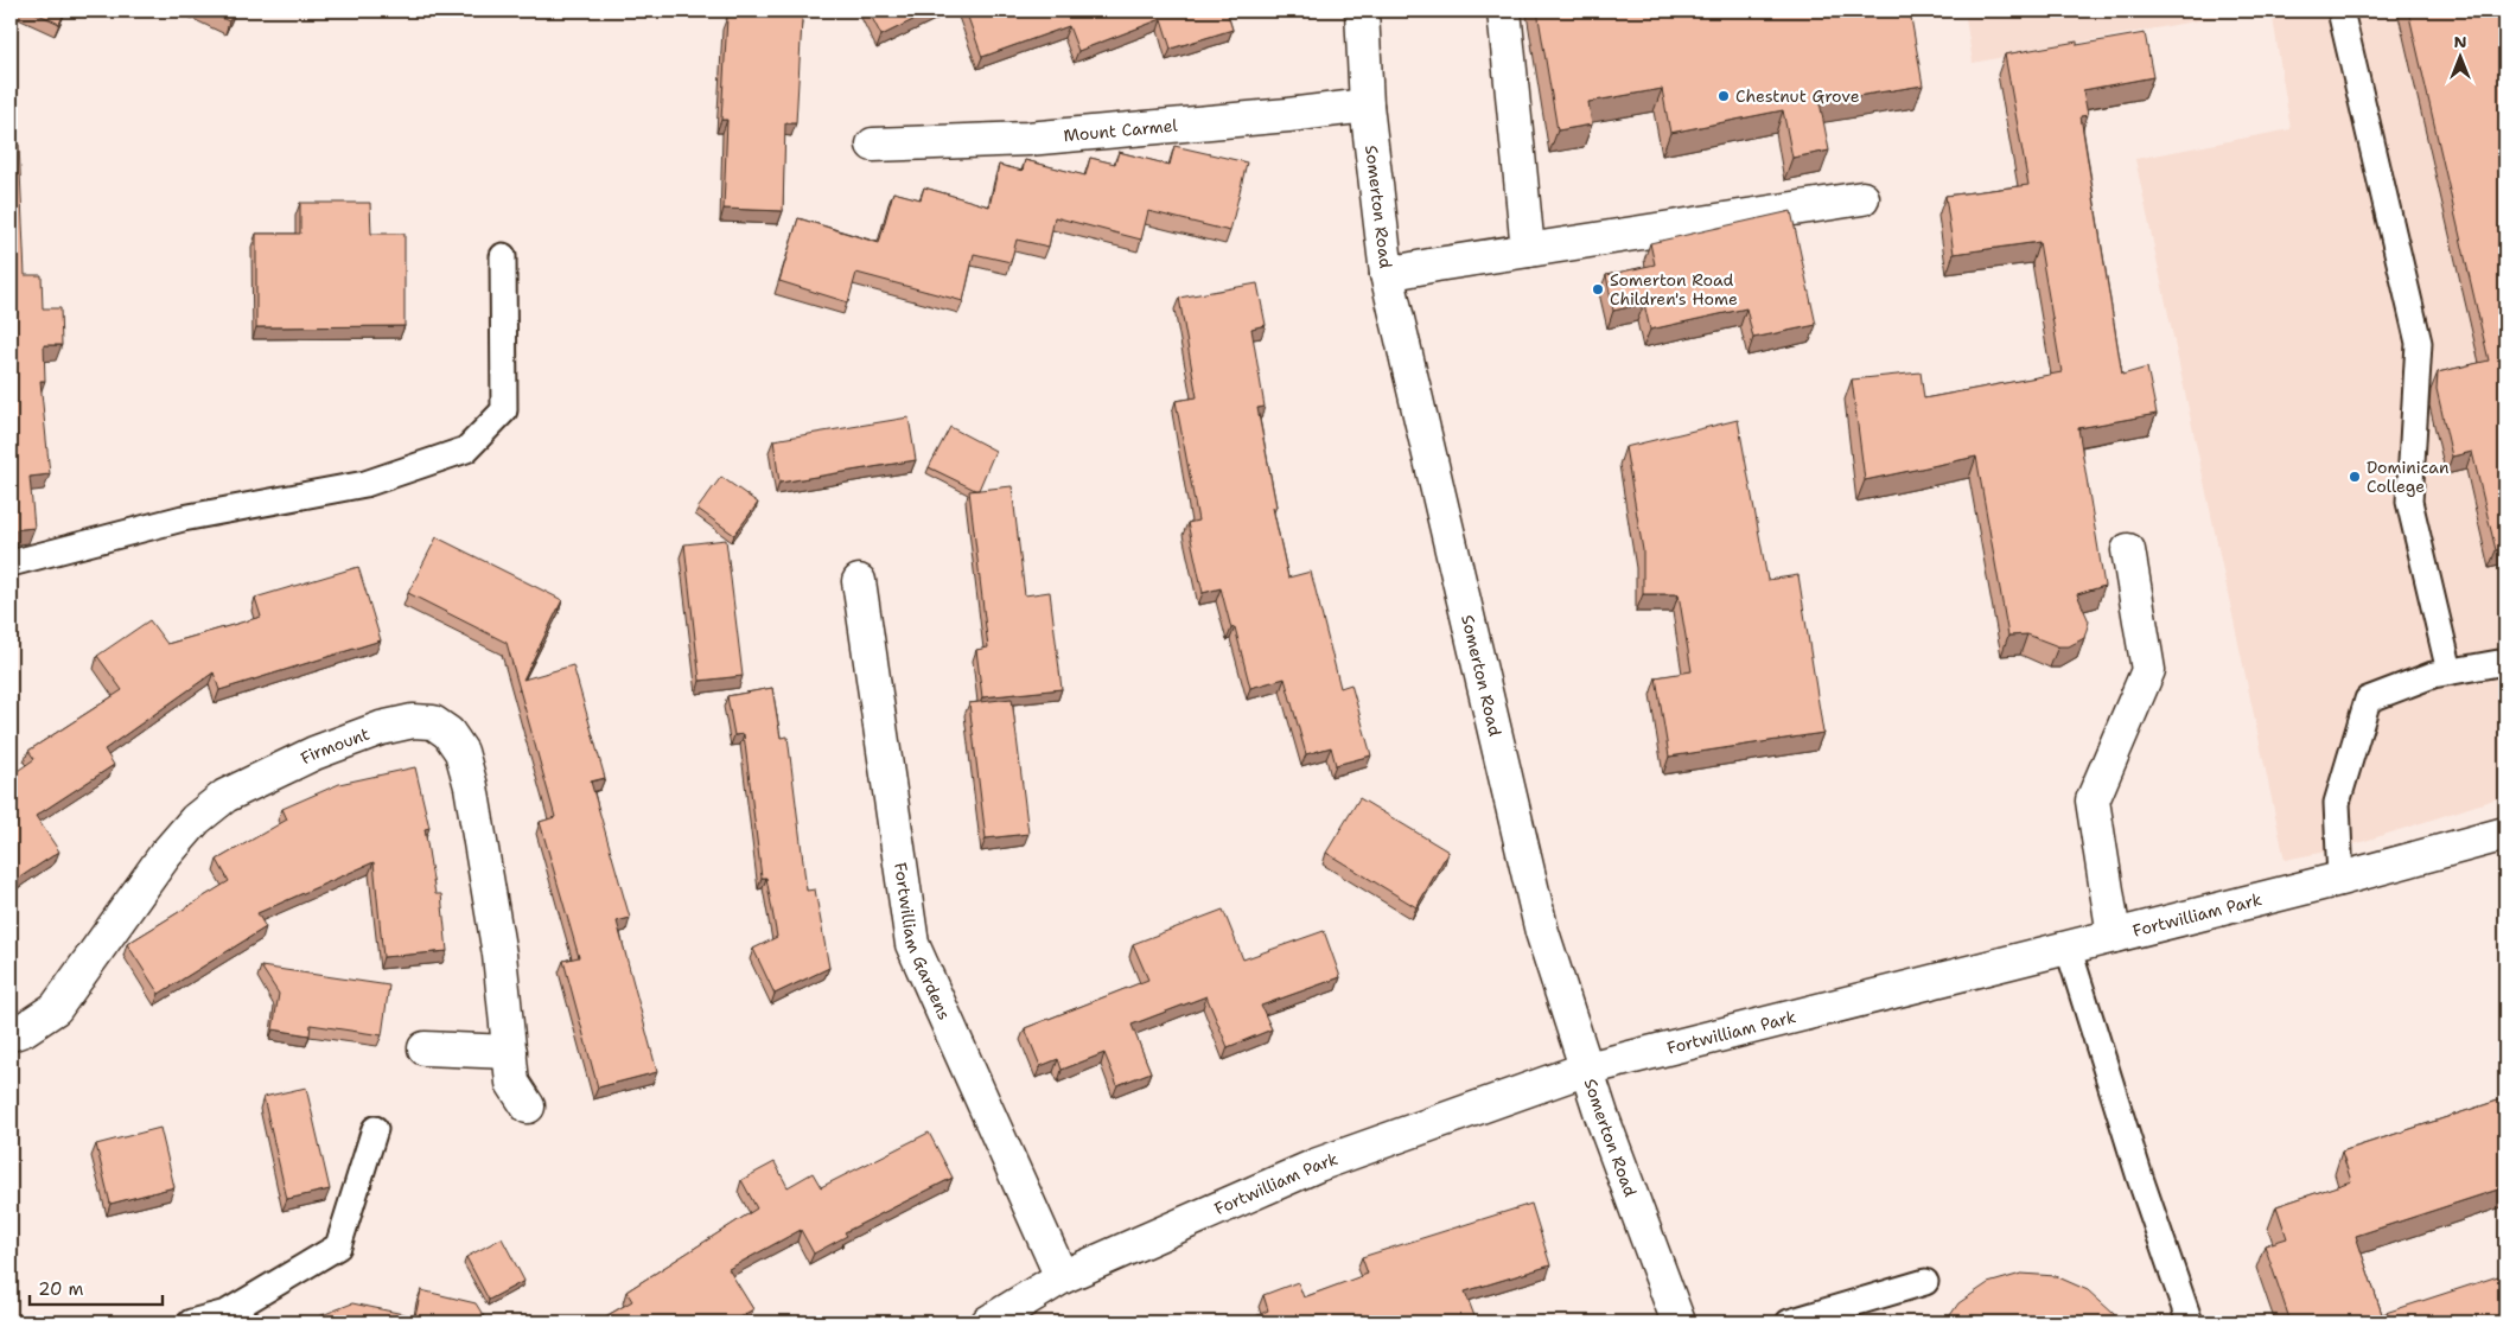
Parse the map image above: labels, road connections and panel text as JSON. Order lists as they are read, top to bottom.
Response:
{
  "streets": {
    "street": [
      "Mount Carmel",
      "Somerton Road",
      "Firmount",
      "Fortwilliam Park",
      "Fortwilliam Gardens"
    ]
  },
  "crossings": [
    ["Mount Carmel", "Somerton Road"],
    ["Somerton Road", "Fortwilliam Park"],
    ["Fortwilliam Park", "Fortwilliam Gardens"]
  ],
  "places": ["Chestnut Grove", "Somerton Road Children's Home", "Dominican College"],
  "scale_bar": "20 m",
  "north": "top"
}
